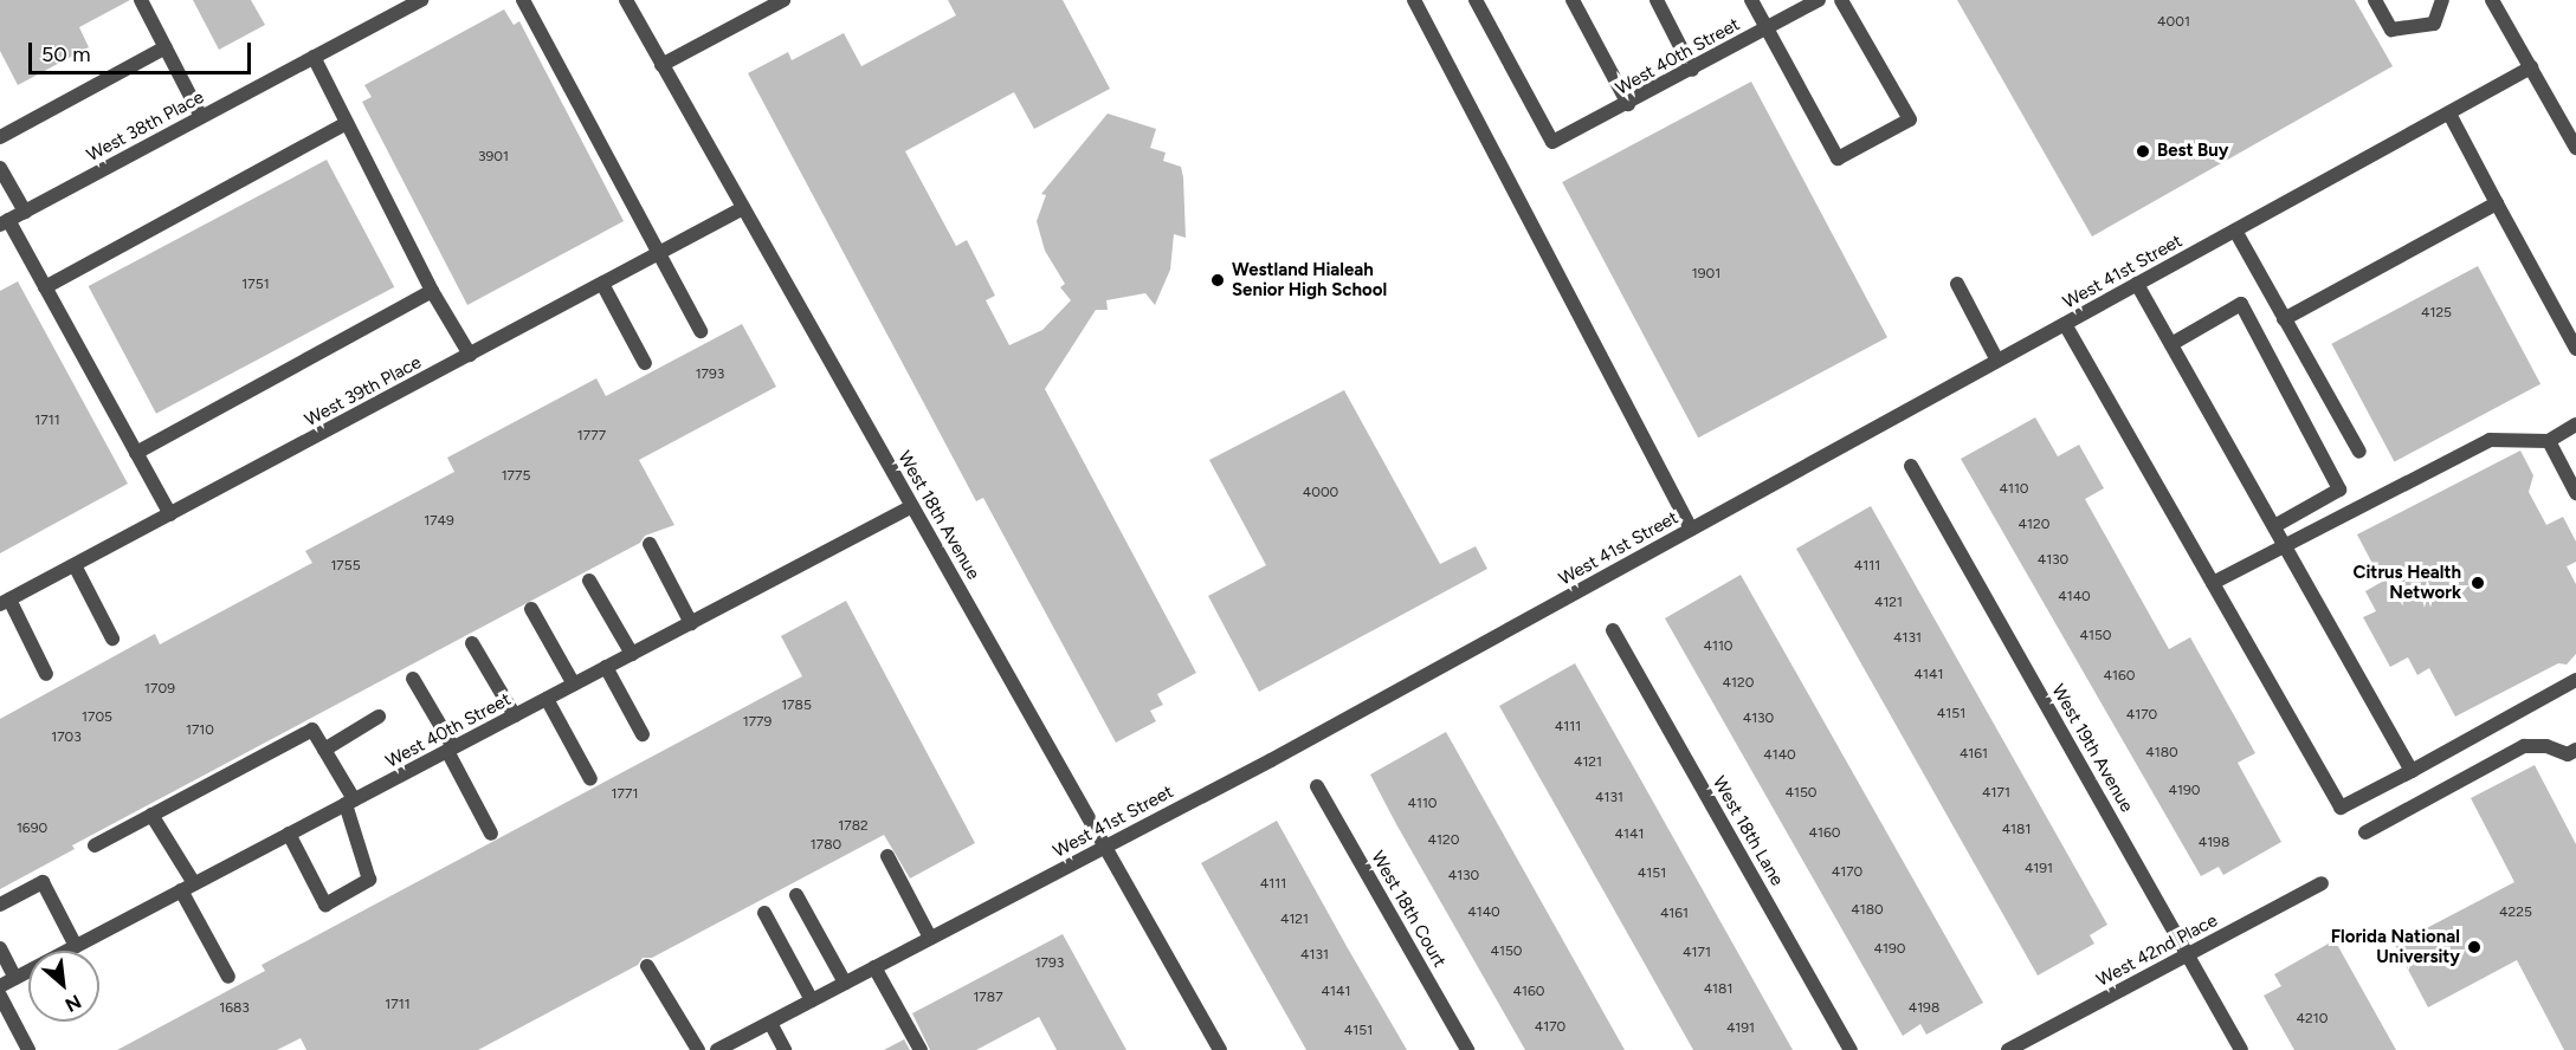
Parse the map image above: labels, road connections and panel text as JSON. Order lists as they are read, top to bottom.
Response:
{
  "streets": {
    "street": [
      "West 40th Street",
      "West 38th Place",
      "West 41st Street",
      "West 39th Place",
      "West 18th Avenue",
      "West 19th Avenue",
      "West 18th Lane",
      "West 18th Court",
      "West 42nd Place"
    ]
  },
  "crossings": [
    ["West 40th Street", "West 18th Avenue"],
    ["West 41st Street", "West 18th Avenue"],
    ["West 39th Place", "West 18th Avenue"],
    ["West 19th Avenue", "West 42nd Place"]
  ],
  "places": [
    "Best Buy",
    "Westland Hialeah Senior High School",
    "Citrus Health Network",
    "Florida National University"
  ],
  "house_numbers": [
    "4001",
    "3901",
    "1901",
    "1751",
    "4125",
    "1793",
    "1711",
    "1777",
    "1775",
    "4110",
    "4000",
    "1749",
    "4120",
    "4130",
    "1755",
    "4111",
    "4140",
    "4121",
    "4150",
    "4131",
    "4110",
    "4141",
    "4160",
    "4120",
    "1709",
    "1785",
    "4151",
    "4170",
    "1705",
    "4130",
    "1779",
    "4111",
    "1710",
    "1703",
    "4180",
    "4161",
    "4140",
    "4121",
    "4190",
    "4150",
    "4171",
    "1771",
    "4131",
    "4110",
    "1782",
    "1690",
    "4181",
    "4160",
    "4141",
    "4120",
    "4198",
    "1780",
    "4191",
    "4170",
    "4151",
    "4130",
    "4111",
    "4180",
    "4140",
    "4225",
    "4161",
    "4121",
    "4190",
    "4150",
    "4171",
    "4131",
    "1793",
    "4181",
    "4141",
    "4160",
    "1787",
    "1711",
    "1683",
    "4198",
    "4210",
    "4170",
    "4191",
    "4151"
  ],
  "scale_bar": "50 m",
  "north": "bottom right"
}
